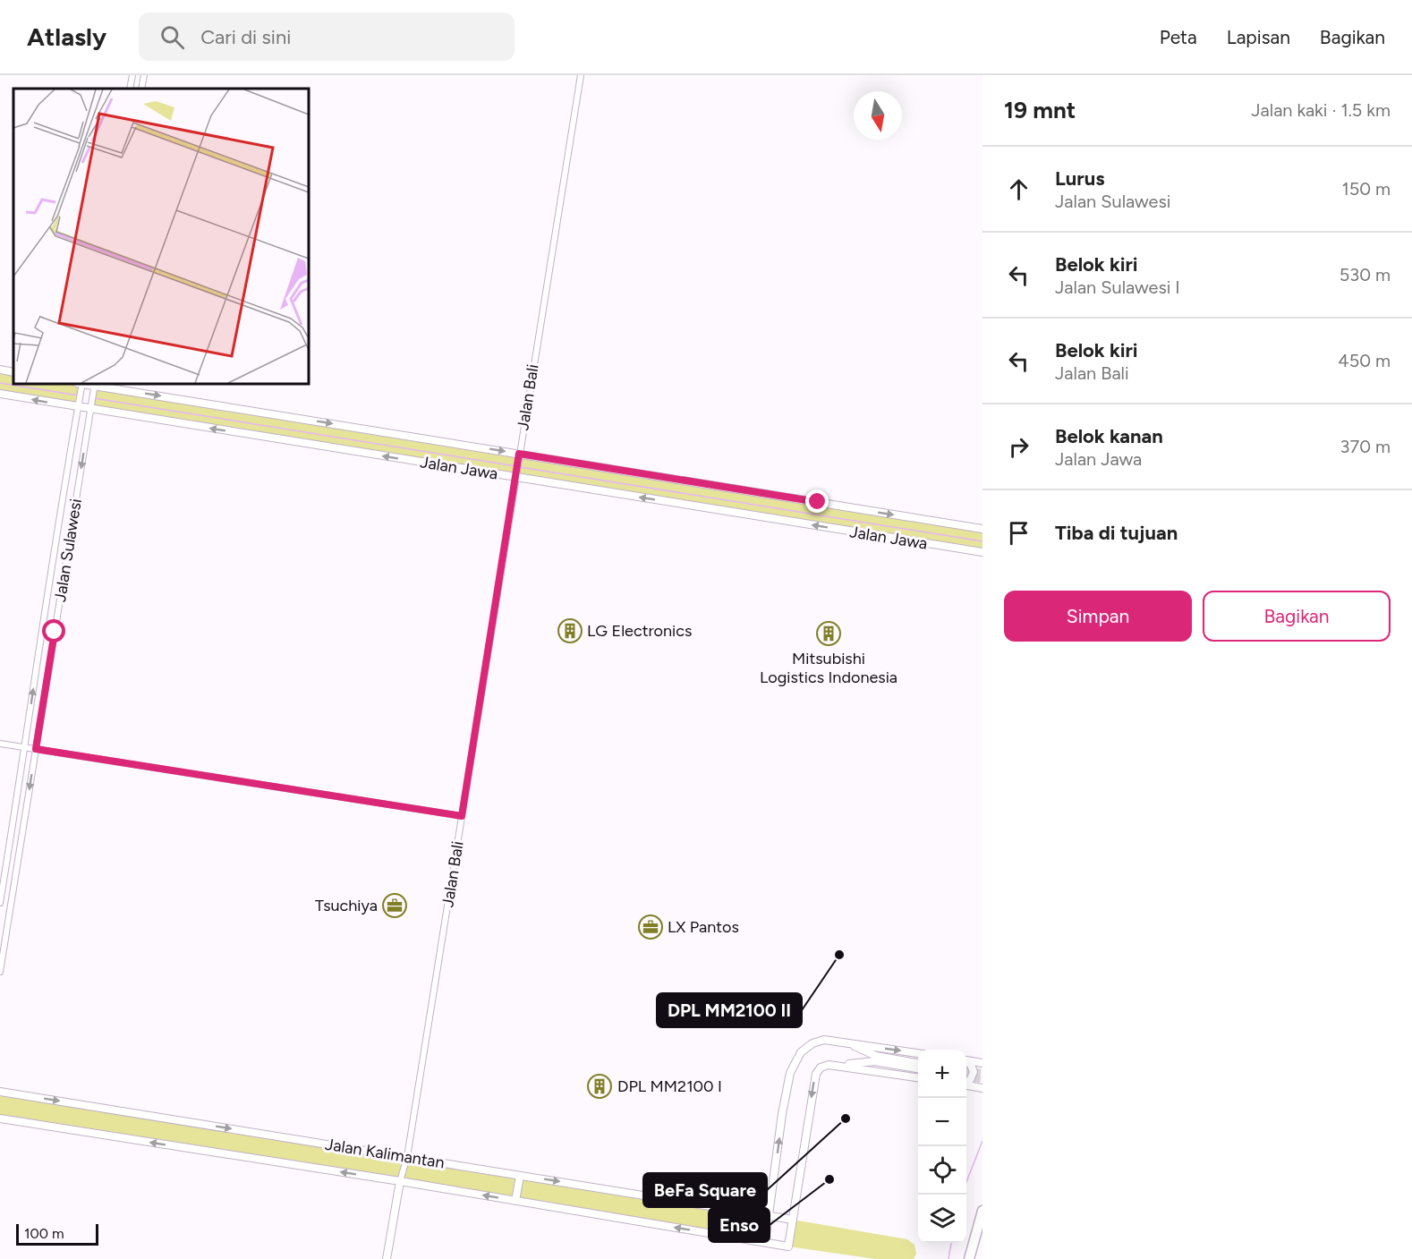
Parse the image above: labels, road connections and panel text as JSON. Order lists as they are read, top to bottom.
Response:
{
  "streets": {
    "street": [
      "Jalan Bali",
      "Jalan Jawa",
      "Jalan Sulawesi",
      "Jalan Kalimantan"
    ]
  },
  "crossings": [
    ["Jalan Bali", "Jalan Jawa"],
    ["Jalan Bali", "Jalan Kalimantan"],
    ["Jalan Jawa", "Jalan Sulawesi"]
  ],
  "places": {
    "building": ["LG Electronics", "Mitsubishi Logistics Indonesia", "DPL MM2100 I"],
    "office": ["Tsuchiya", "LX Pantos"],
    "other": ["DPL MM2100 II", "BeFa Square", "Enso"]
  },
  "scale_bar": "100 m",
  "north": "bottom",
  "page": {
    "header": "Atlasly",
    "search": "Cari di sini",
    "nav": ["Peta", "Lapisan", "Bagikan"],
    "heading": ["19 mnt", "Jalan kaki · 1.5 km"],
    "list": [
      ["Lurus", "Jalan Sulawesi", "150 m"],
      ["Belok kiri", "Jalan Sulawesi I", "530 m"],
      ["Belok kiri", "Jalan Bali", "450 m"],
      ["Belok kanan", "Jalan Jawa", "370 m"],
      "Tiba di tujuan"
    ],
    "buttons": ["Simpan", "Bagikan"],
    "map_buttons": ["+", "−"],
    "scale": "100 m"
  }
}
